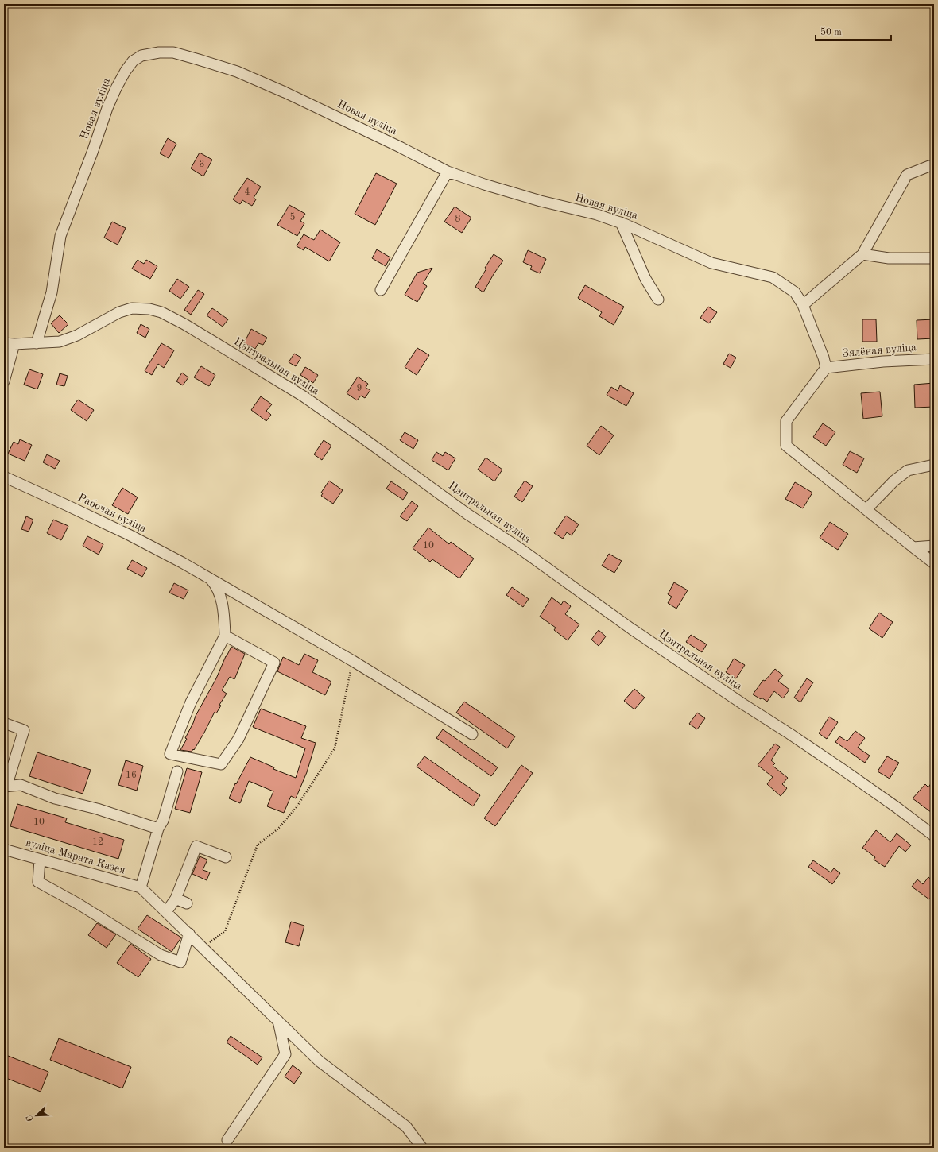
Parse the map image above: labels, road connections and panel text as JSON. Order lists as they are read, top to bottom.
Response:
{
  "streets": {
    "street": [
      "Новая вуліца",
      "Зялёная вуліца",
      "Цэнтральная вуліца",
      "Рабочая вуліца",
      "вуліца Марата Казея"
    ]
  },
  "crossings": [
    ["Новая вуліца", "Зялёная вуліца"],
    ["Новая вуліца", "Цэнтральная вуліца"]
  ],
  "house_numbers": [
    "3",
    "4",
    "5",
    "8",
    "9",
    "10",
    "16",
    "10",
    "12"
  ],
  "scale_bar": "50 m",
  "north": "bottom left"
}
